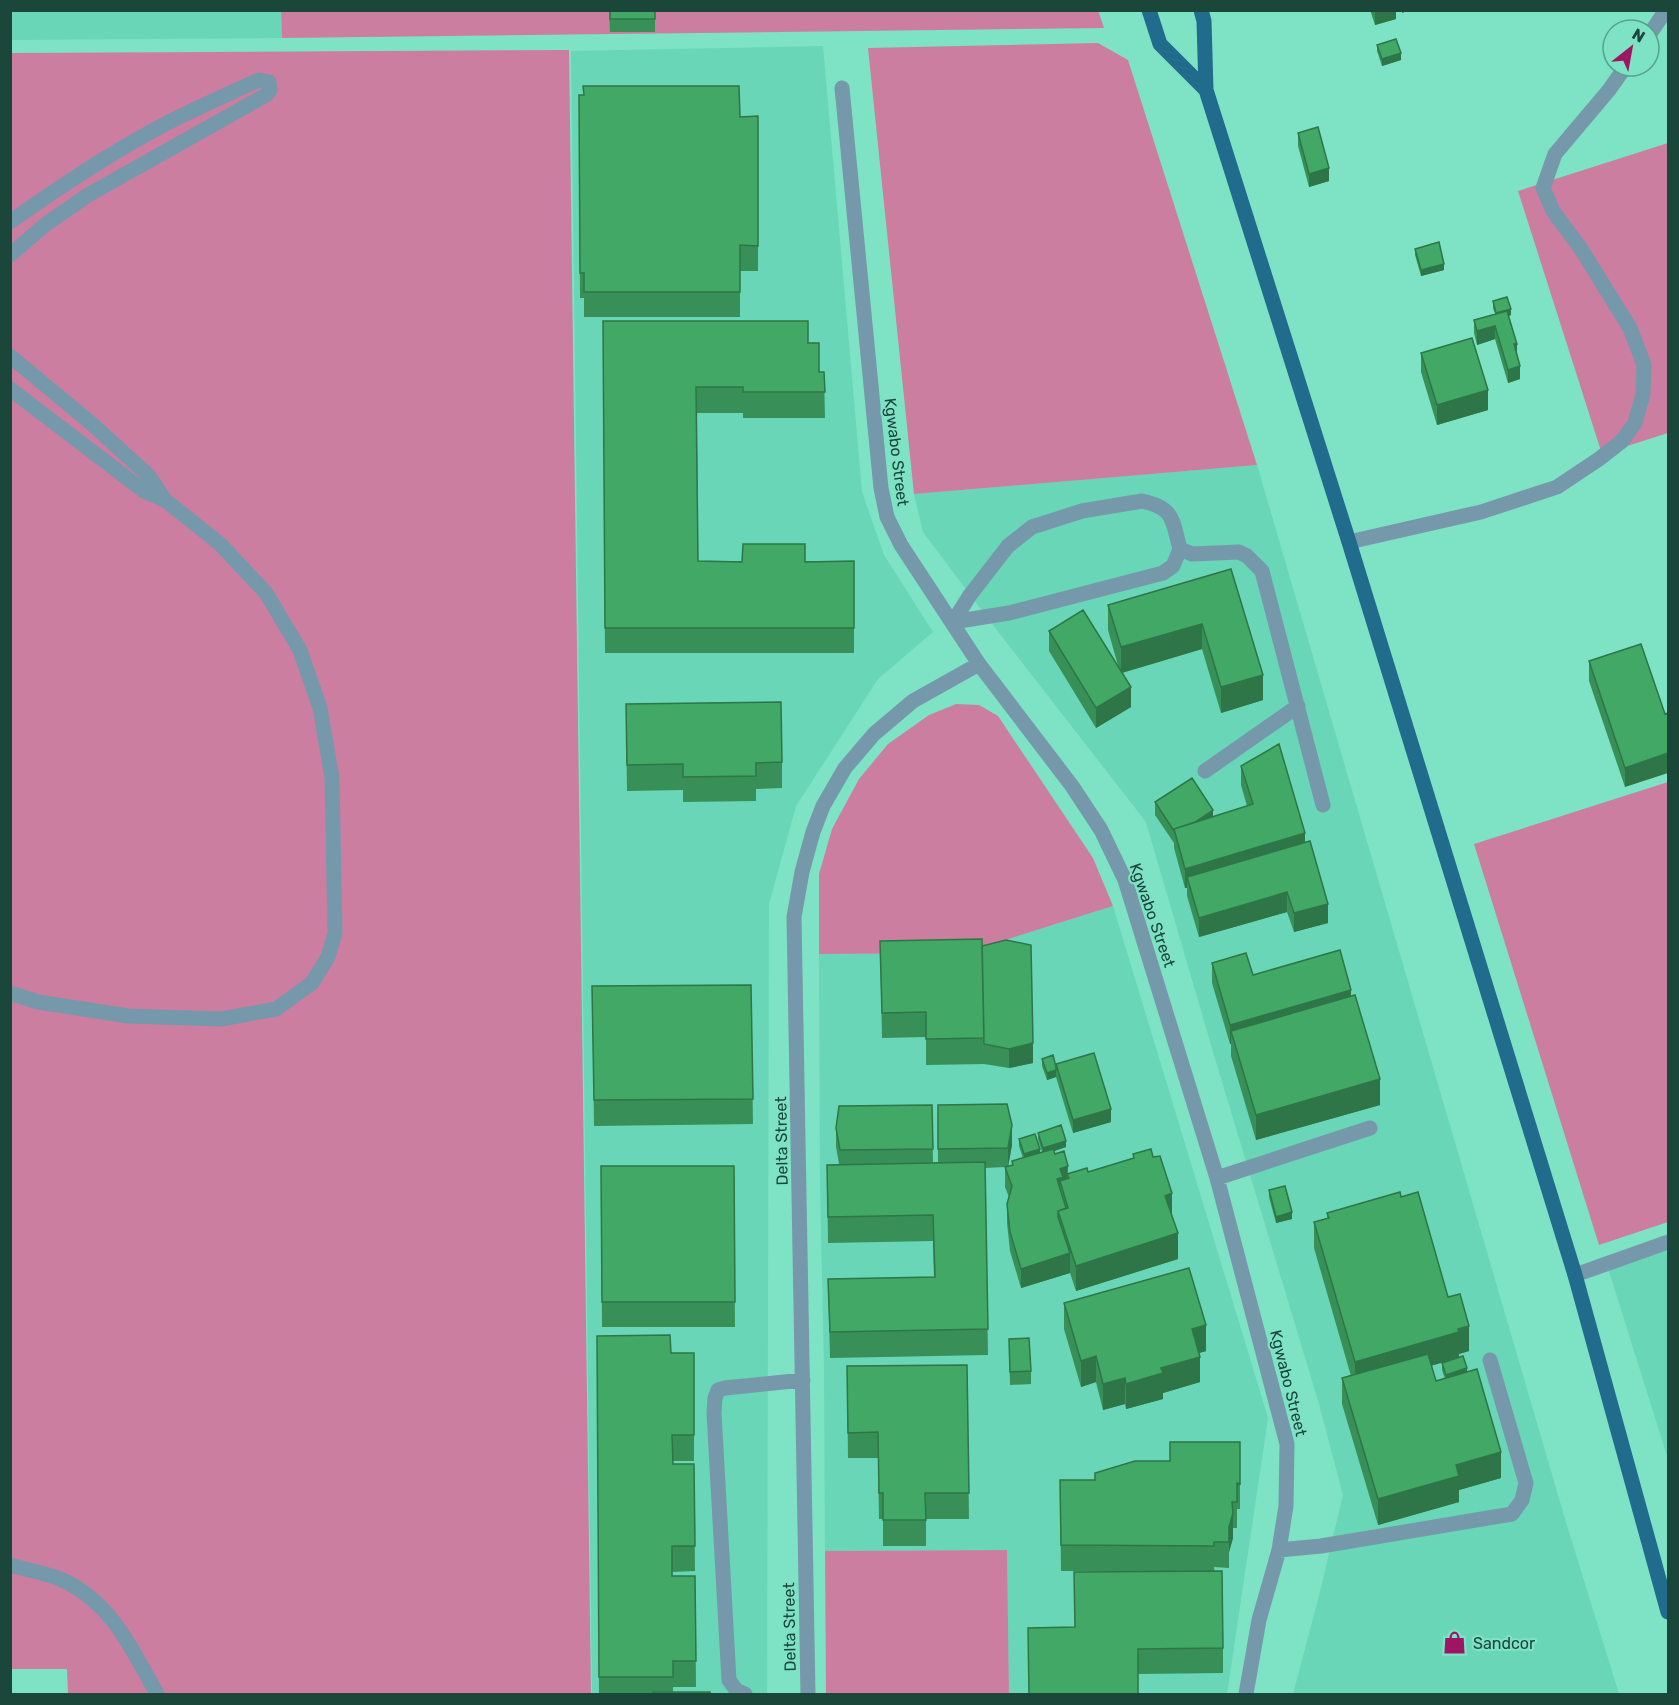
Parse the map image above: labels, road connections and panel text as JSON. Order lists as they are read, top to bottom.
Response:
{
  "streets": {
    "street": ["Kgwabo Street", "Delta Street"]
  },
  "crossings": [
    ["Kgwabo Street", "Delta Street"]
  ],
  "places": {
    "shop": ["Sandcor"]
  },
  "north": "top right"
}
